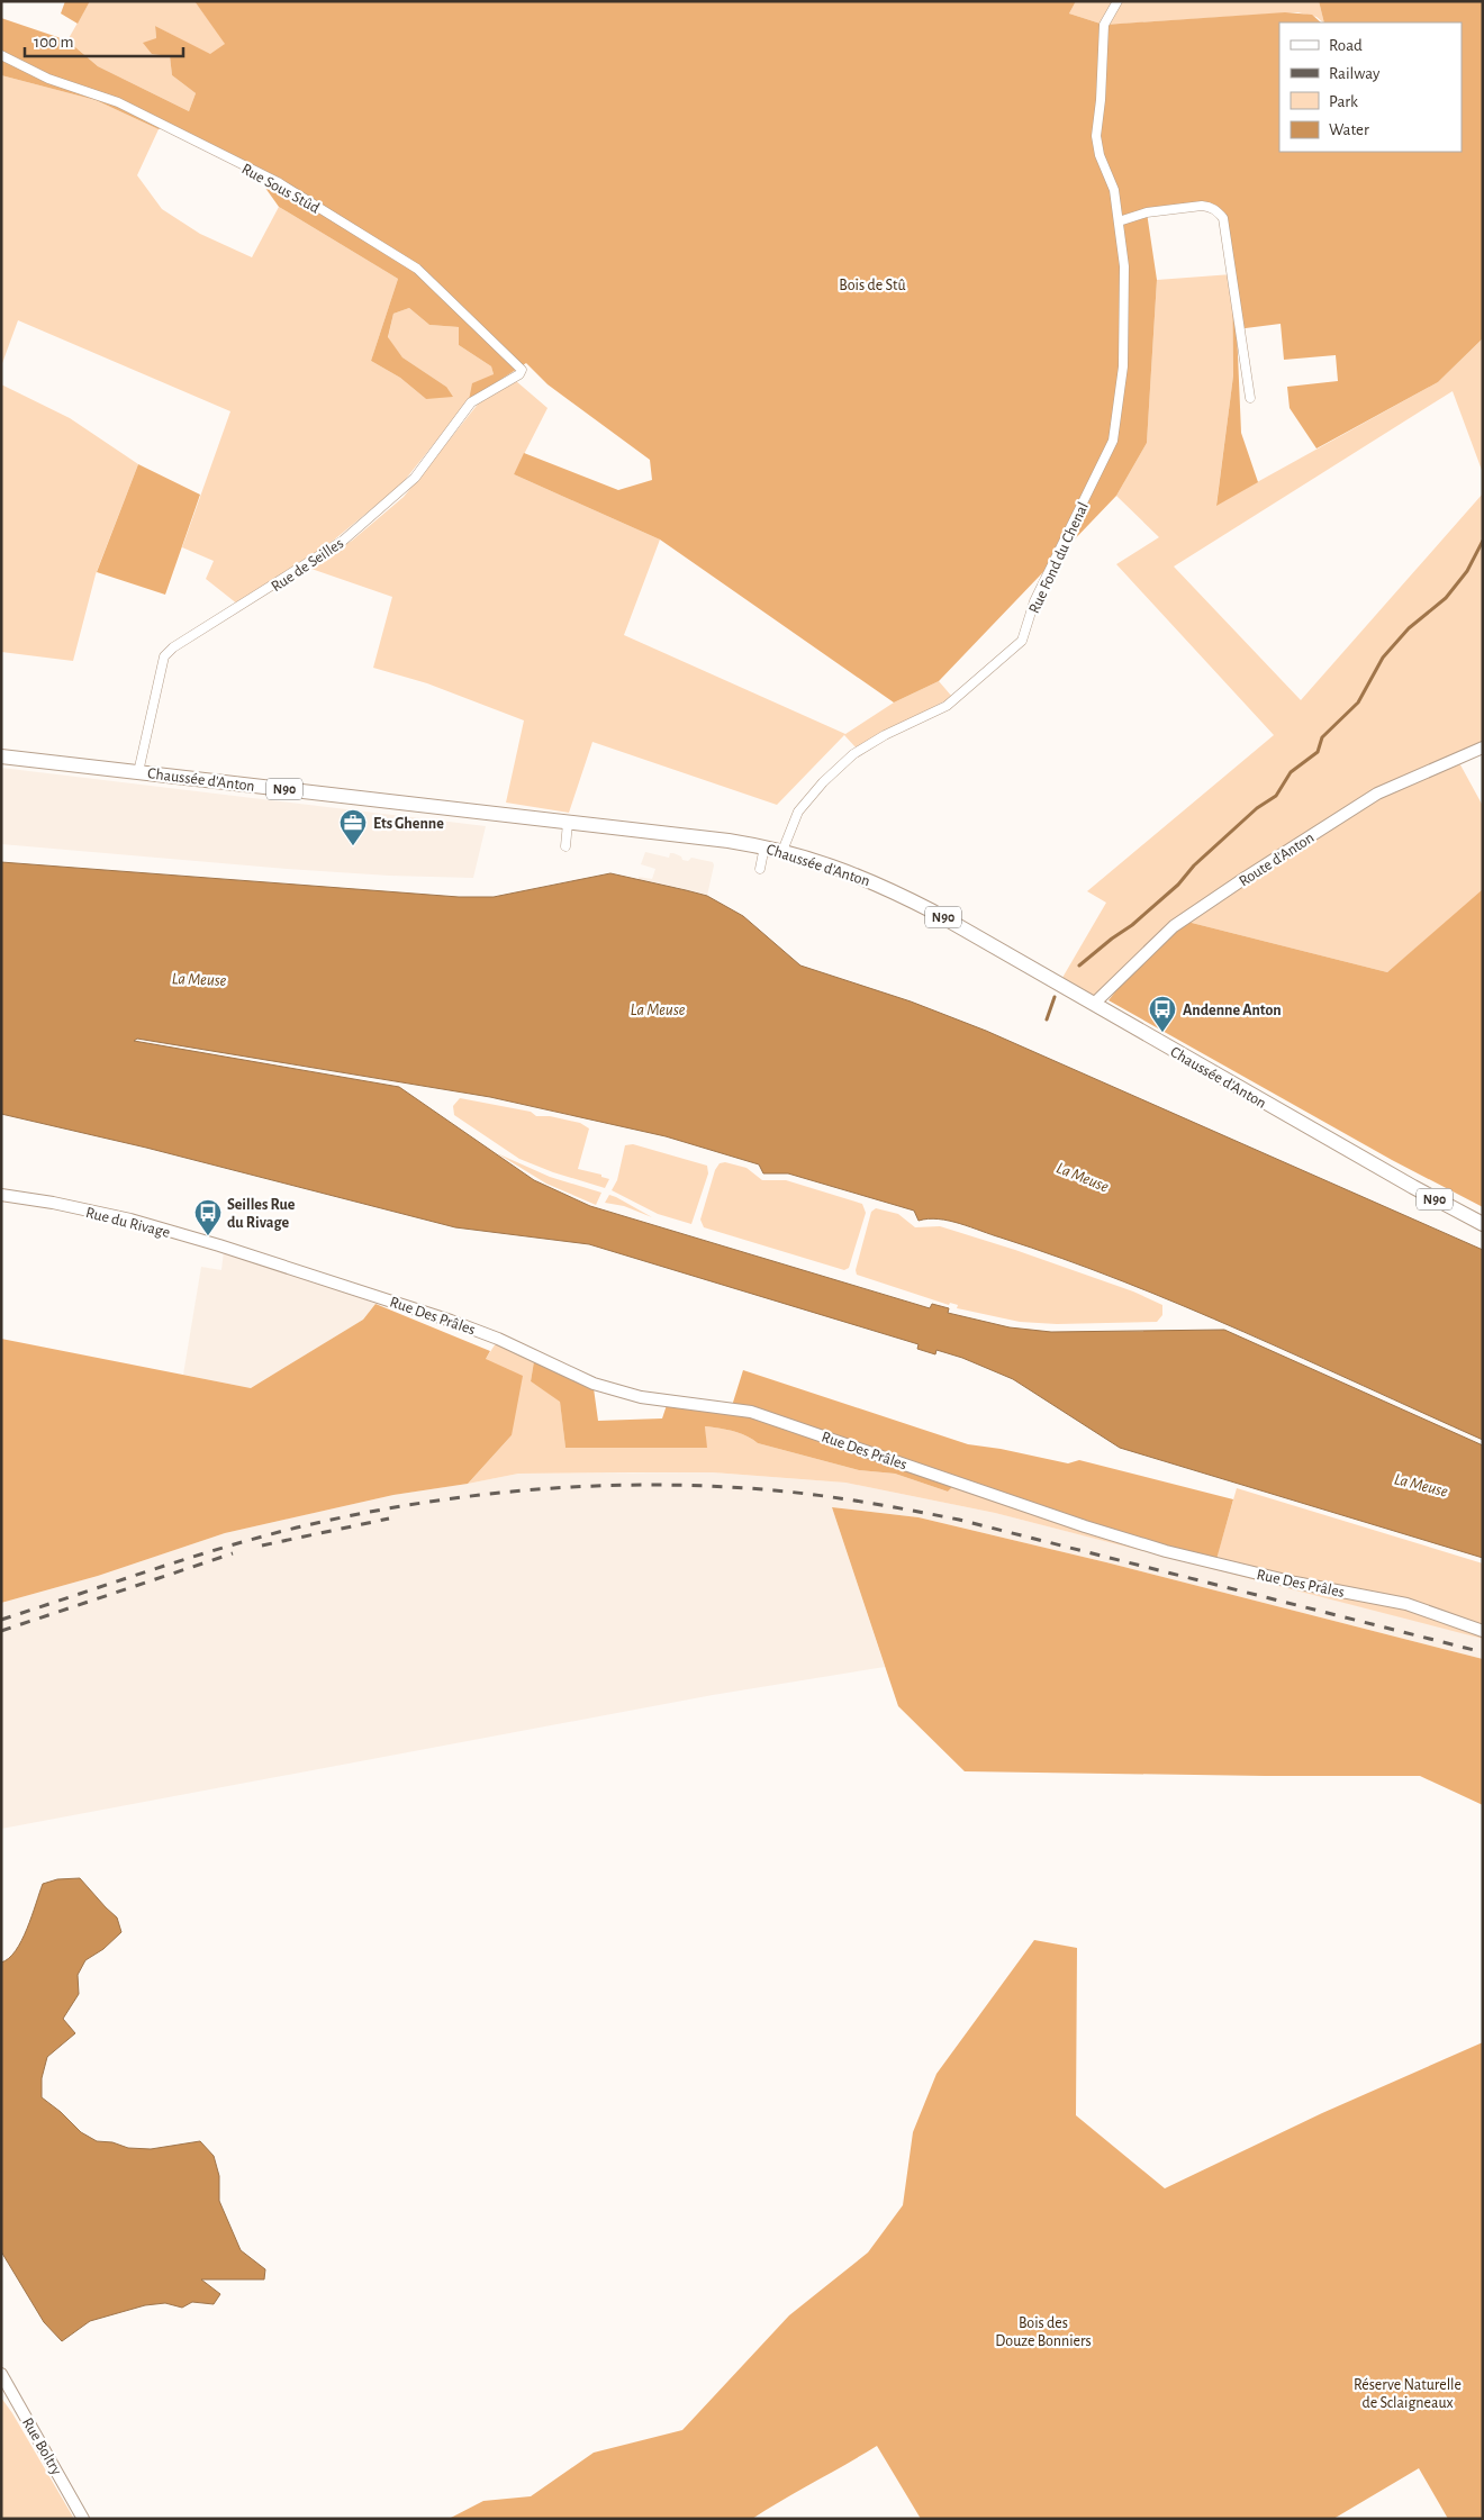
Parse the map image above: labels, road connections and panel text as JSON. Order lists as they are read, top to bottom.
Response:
{
  "streets": {
    "main road": ["Chaussée d'Anton", "N90"],
    "street": [
      "Rue Sous Stûd",
      "Rue Fond du Chenal",
      "Rue de Seilles",
      "Route d'Anton",
      "Rue du Rivage",
      "Rue Des Prâles",
      "Rue Boltry"
    ]
  },
  "crossings": [
    ["Rue Sous Stûd", "Rue de Seilles"],
    ["Rue Fond du Chenal", "Chaussée d'Anton"],
    ["Rue de Seilles", "Chaussée d'Anton"],
    ["Chaussée d'Anton", "Route d'Anton"],
    ["Rue du Rivage", "Rue Des Prâles"]
  ],
  "water": ["La Meuse"],
  "parks": ["Bois de Stû", "Bois des Douze Bonniers", "Réserve Naturelle de Sclaigneaux"],
  "places": {
    "office": ["Ets Ghenne"],
    "bus stop": ["Andenne Anton", "Seilles Rue du Rivage"]
  },
  "legend": [
    "Road",
    "Railway",
    "Park",
    "Water"
  ],
  "scale_bar": "100 m"
}
